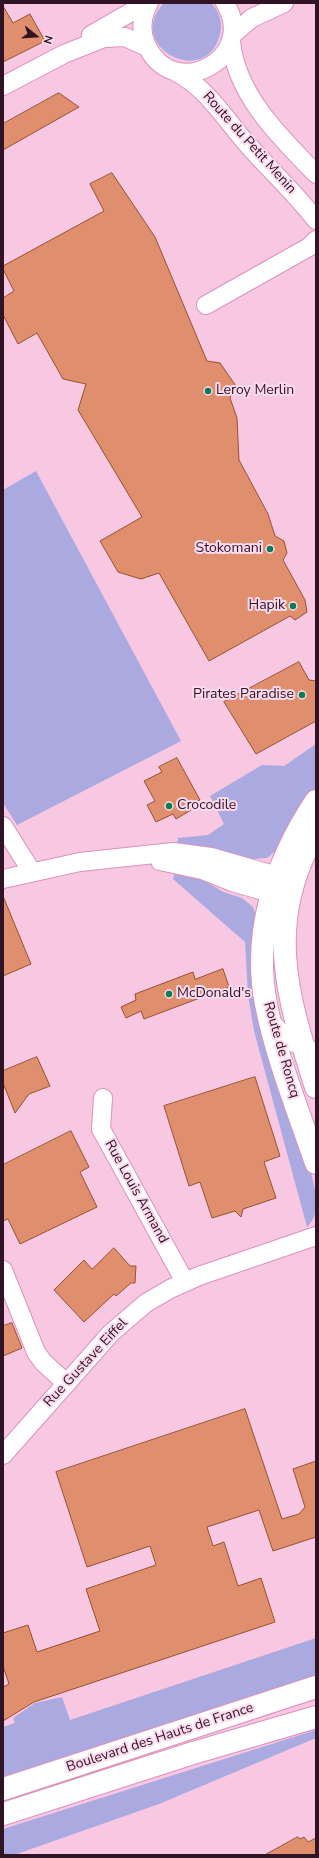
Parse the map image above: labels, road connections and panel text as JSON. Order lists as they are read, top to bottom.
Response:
{
  "streets": {
    "main road": ["Route de Roncq", "Boulevard des Hauts de France"],
    "street": ["Route du Petit Menin", "Rue Louis Armand", "Rue Gustave Eiffel"]
  },
  "crossings": [
    ["Rue Louis Armand", "Rue Gustave Eiffel"]
  ],
  "places": [
    "Leroy Merlin",
    "Stokomani",
    "Hapik",
    "Pirates Paradise",
    "Crocodile",
    "McDonald's"
  ],
  "north": "right"
}
